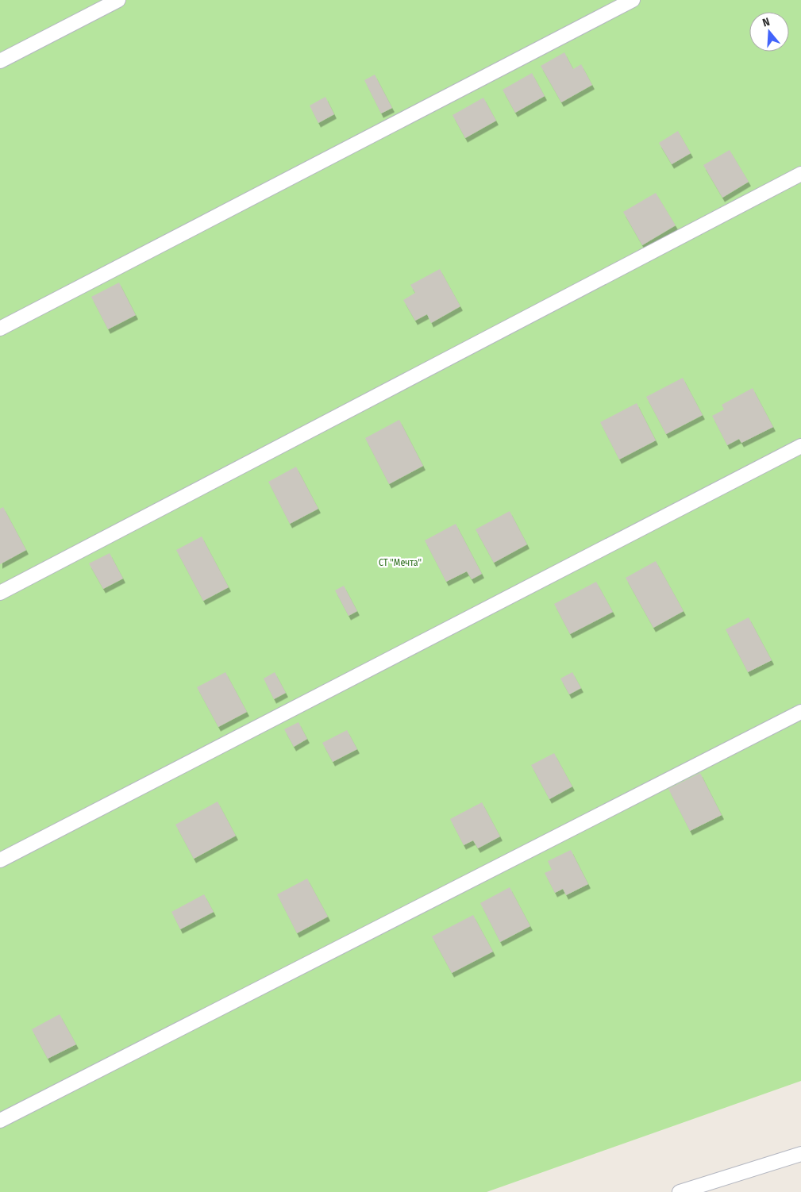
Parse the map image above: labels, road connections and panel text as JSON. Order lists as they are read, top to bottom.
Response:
{
  "parks": ["СТ \"Мечта\""],
  "north": "top"
}
